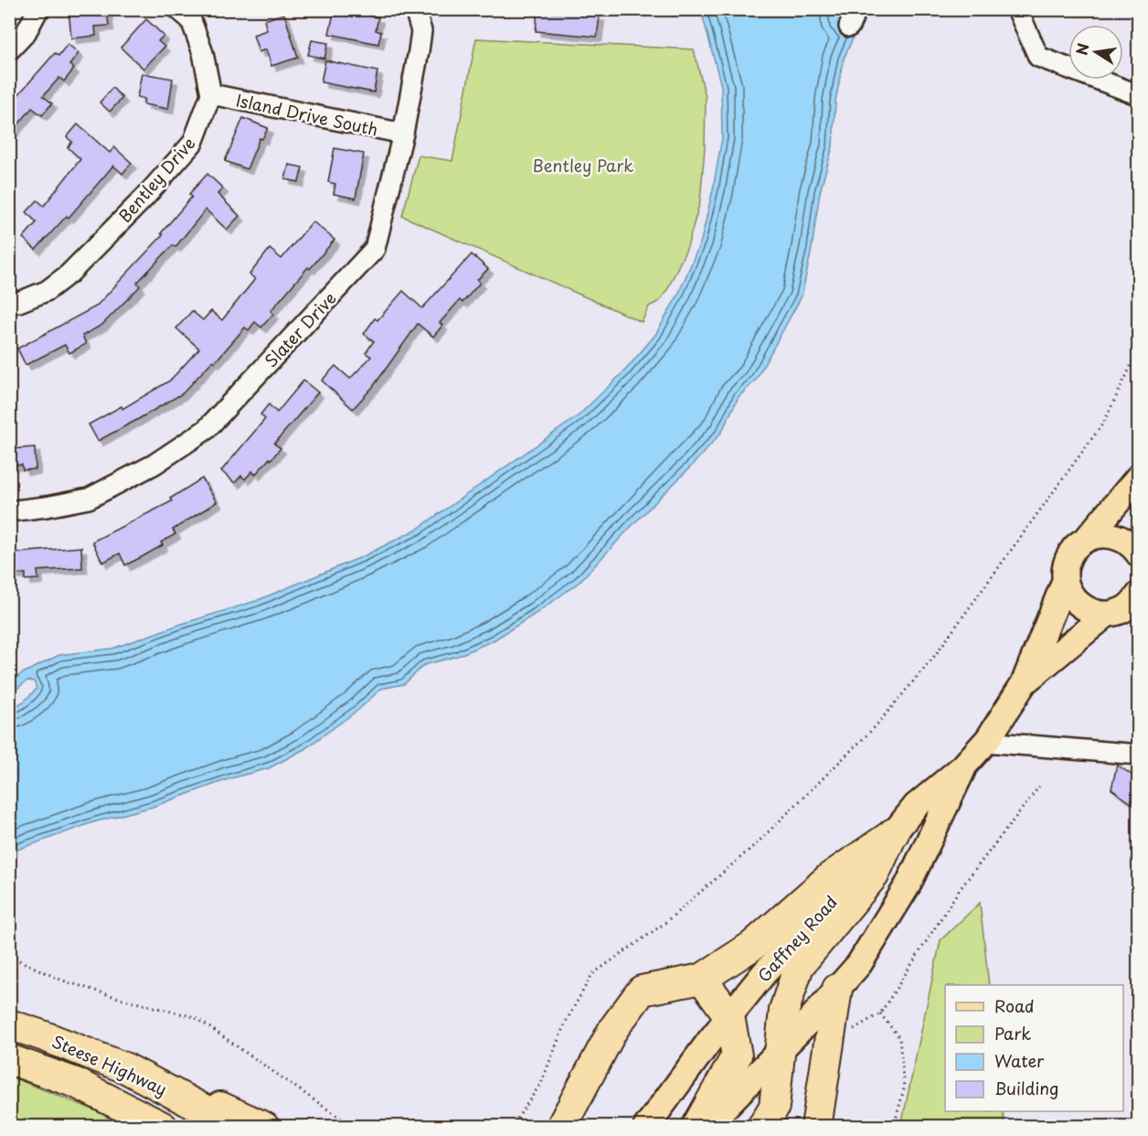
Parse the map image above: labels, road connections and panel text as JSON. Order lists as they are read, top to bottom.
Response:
{
  "streets": {
    "highway": ["Steese Highway"],
    "main road": ["Gaffney Road"],
    "street": ["Island Drive South", "Bentley Drive", "Slater Drive"]
  },
  "crossings": [
    ["Island Drive South", "Bentley Drive"],
    ["Island Drive South", "Slater Drive"]
  ],
  "parks": ["Bentley Park"],
  "legend": [
    "Road",
    "Park",
    "Water",
    "Building"
  ],
  "north": "left"
}
